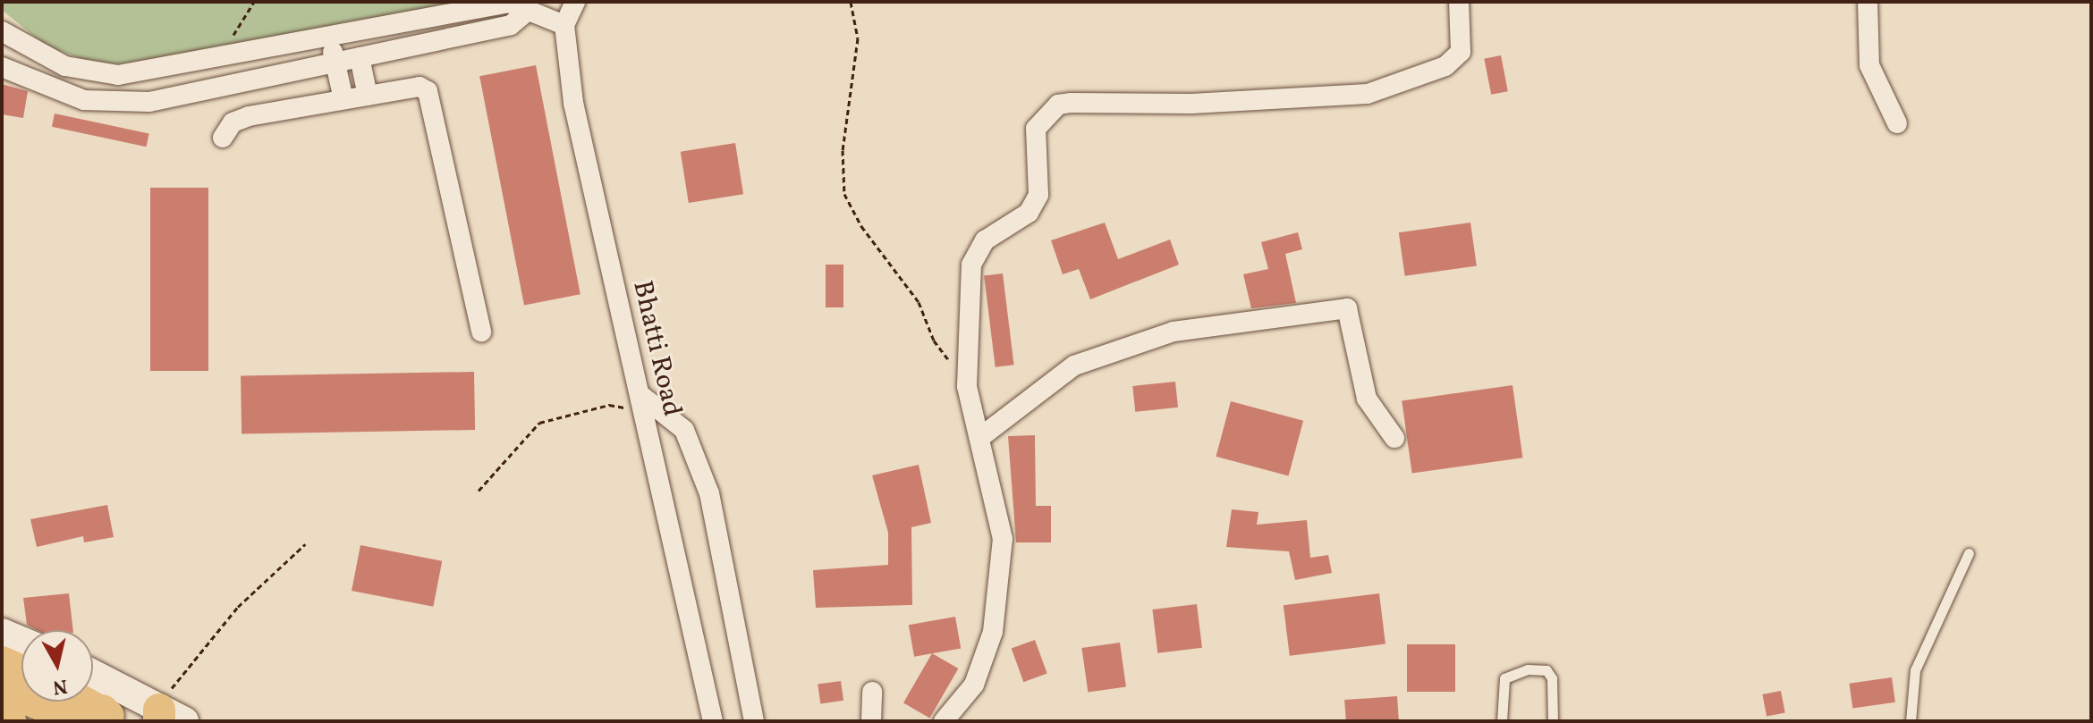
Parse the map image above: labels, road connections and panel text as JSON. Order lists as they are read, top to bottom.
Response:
{
  "streets": {
    "street": ["Bhatti Road"]
  },
  "north": "bottom"
}
